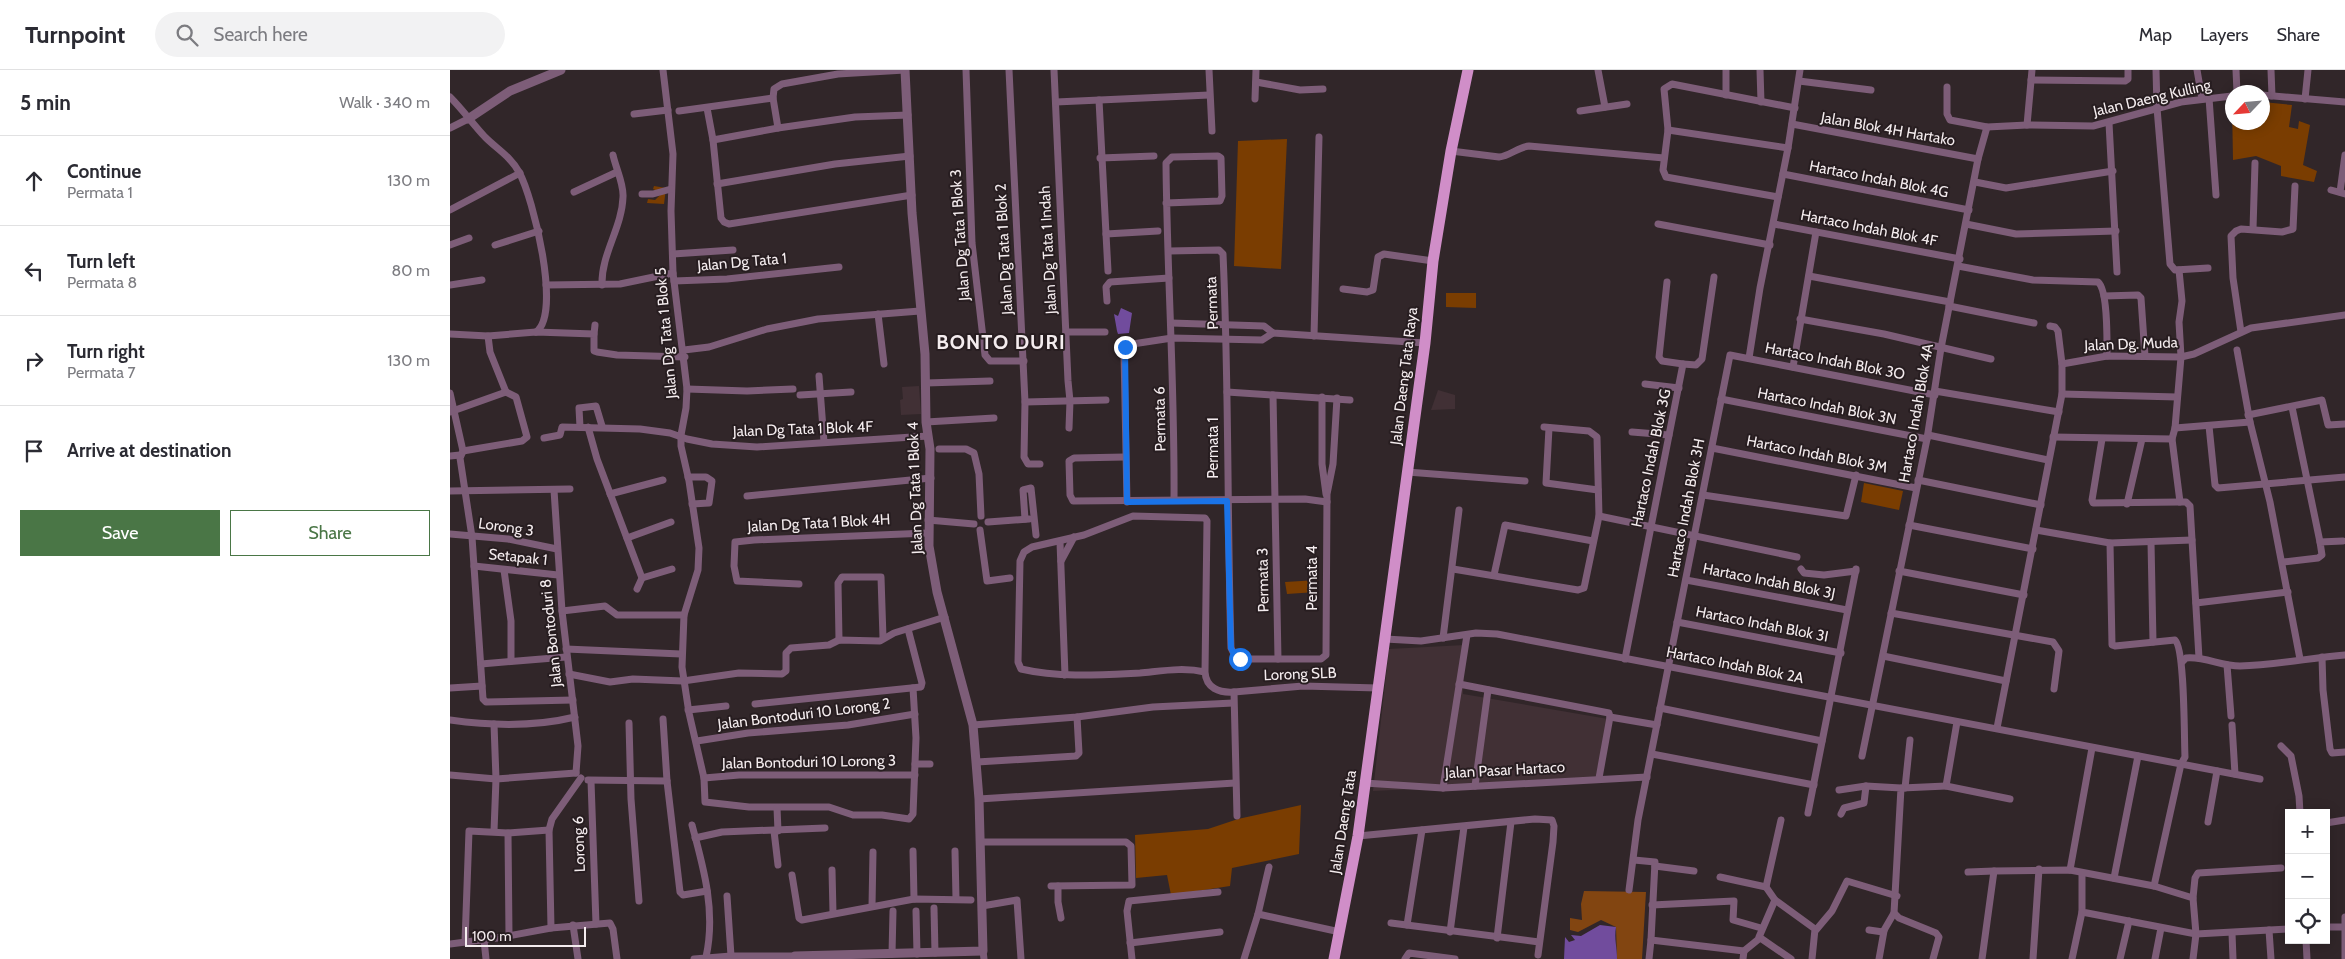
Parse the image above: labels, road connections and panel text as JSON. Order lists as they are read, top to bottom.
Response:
{
  "streets": {
    "main road": ["Jalan Daeng Tata Raya", "Jalan Daeng Tata"],
    "street": [
      "Jalan Daeng Kulling",
      "Jalan Blok 4H Hartako",
      "Hartaco Indah Blok 4G",
      "Hartaco Indah Blok 4F",
      "Jalan Dg Tata 1 Blok 3",
      "Jalan Dg Tata 1 Blok 2",
      "Jalan Dg Tata 1 Indah",
      "Jalan Dg Tata 1",
      "Permata",
      "Jalan Dg Tata 1 Blok 5",
      "Jalan Dg. Muda",
      "Hartaco Indah Blok 3O",
      "Hartaco Indah Blok 3N",
      "Hartaco Indah Blok 4A",
      "Permata 6",
      "Jalan Dg Tata 1 Blok 4F",
      "Permata 1",
      "Hartaco Indah Blok 3M",
      "Hartaco Indah Blok 3G",
      "Jalan Dg Tata 1 Blok 4",
      "Hartaco Indah Blok 3H",
      "Jalan Dg Tata 1 Blok 4H",
      "Lorong 3",
      "Setapak 1",
      "Permata 4",
      "Permata 3",
      "Hartaco Indah Blok 3J",
      "Hartaco Indah Blok 3I",
      "Jalan Bontoduri 8",
      "Hartaco Indah Blok 2A",
      "Lorong SLB",
      "Jalan Bontoduri 10 Lorong 2",
      "Jalan Bontoduri 10 Lorong 3",
      "Jalan Pasar Hartaco",
      "Lorong 6"
    ]
  },
  "crossings": [
    ["Jalan Daeng Kulling", "Hartaco Indah Blok 4A"],
    ["Jalan Blok 4H Hartako", "Hartaco Indah Blok 4A"],
    ["Hartaco Indah Blok 4G", "Hartaco Indah Blok 4A"],
    ["Hartaco Indah Blok 4F", "Hartaco Indah Blok 4A"],
    ["Jalan Dg Tata 1 Blok 3", "Jalan Dg Tata 1 Blok 2"],
    ["Jalan Dg Tata 1", "Jalan Dg Tata 1 Blok 5"],
    ["Permata", "Permata 6"],
    ["Permata", "Permata 1"],
    ["Jalan Dg Tata 1 Blok 5", "Jalan Dg Tata 1 Blok 4F"],
    ["Jalan Dg Tata 1 Blok 5", "Jalan Bontoduri 10 Lorong 2"],
    ["Jalan Dg Tata 1 Blok 5", "Jalan Bontoduri 10 Lorong 3"],
    ["Hartaco Indah Blok 3O", "Hartaco Indah Blok 4A"],
    ["Hartaco Indah Blok 3O", "Hartaco Indah Blok 3H"],
    ["Jalan Daeng Tata Raya", "Hartaco Indah Blok 2A"],
    ["Jalan Daeng Tata Raya", "Lorong SLB"],
    ["Jalan Daeng Tata Raya", "Jalan Daeng Tata"],
    ["Hartaco Indah Blok 3N", "Hartaco Indah Blok 4A"],
    ["Hartaco Indah Blok 3N", "Hartaco Indah Blok 3H"],
    ["Hartaco Indah Blok 4A", "Hartaco Indah Blok 3M"],
    ["Hartaco Indah Blok 4A", "Hartaco Indah Blok 2A"],
    ["Jalan Dg Tata 1 Blok 4F", "Jalan Dg Tata 1 Blok 4"],
    ["Permata 1", "Permata 4"],
    ["Permata 1", "Permata 3"],
    ["Hartaco Indah Blok 3M", "Hartaco Indah Blok 3H"],
    ["Hartaco Indah Blok 3G", "Hartaco Indah Blok 2A"],
    ["Jalan Dg Tata 1 Blok 4", "Jalan Dg Tata 1 Blok 4H"],
    ["Hartaco Indah Blok 3H", "Hartaco Indah Blok 3J"],
    ["Hartaco Indah Blok 3H", "Hartaco Indah Blok 3I"],
    ["Hartaco Indah Blok 3H", "Hartaco Indah Blok 2A"],
    ["Hartaco Indah Blok 3H", "Jalan Pasar Hartaco"],
    ["Lorong 3", "Jalan Bontoduri 8"],
    ["Setapak 1", "Jalan Bontoduri 8"],
    ["Permata 4", "Permata 3"],
    ["Lorong SLB", "Jalan Daeng Tata"],
    ["Jalan Pasar Hartaco", "Jalan Daeng Tata"]
  ],
  "districts": ["BONTO DURI"],
  "scale_bar": "100 m",
  "north": "bottom left",
  "page": {
    "header": "Turnpoint",
    "search": "Search here",
    "nav": ["Map", "Layers", "Share"],
    "heading": ["5 min", "Walk · 340 m"],
    "list": [
      ["Continue", "Permata 1", "130 m"],
      ["Turn left", "Permata 8", "80 m"],
      ["Turn right", "Permata 7", "130 m"],
      "Arrive at destination"
    ],
    "buttons": ["Save", "Share"],
    "map_buttons": ["+", "−"],
    "scale": "100 m"
  }
}
